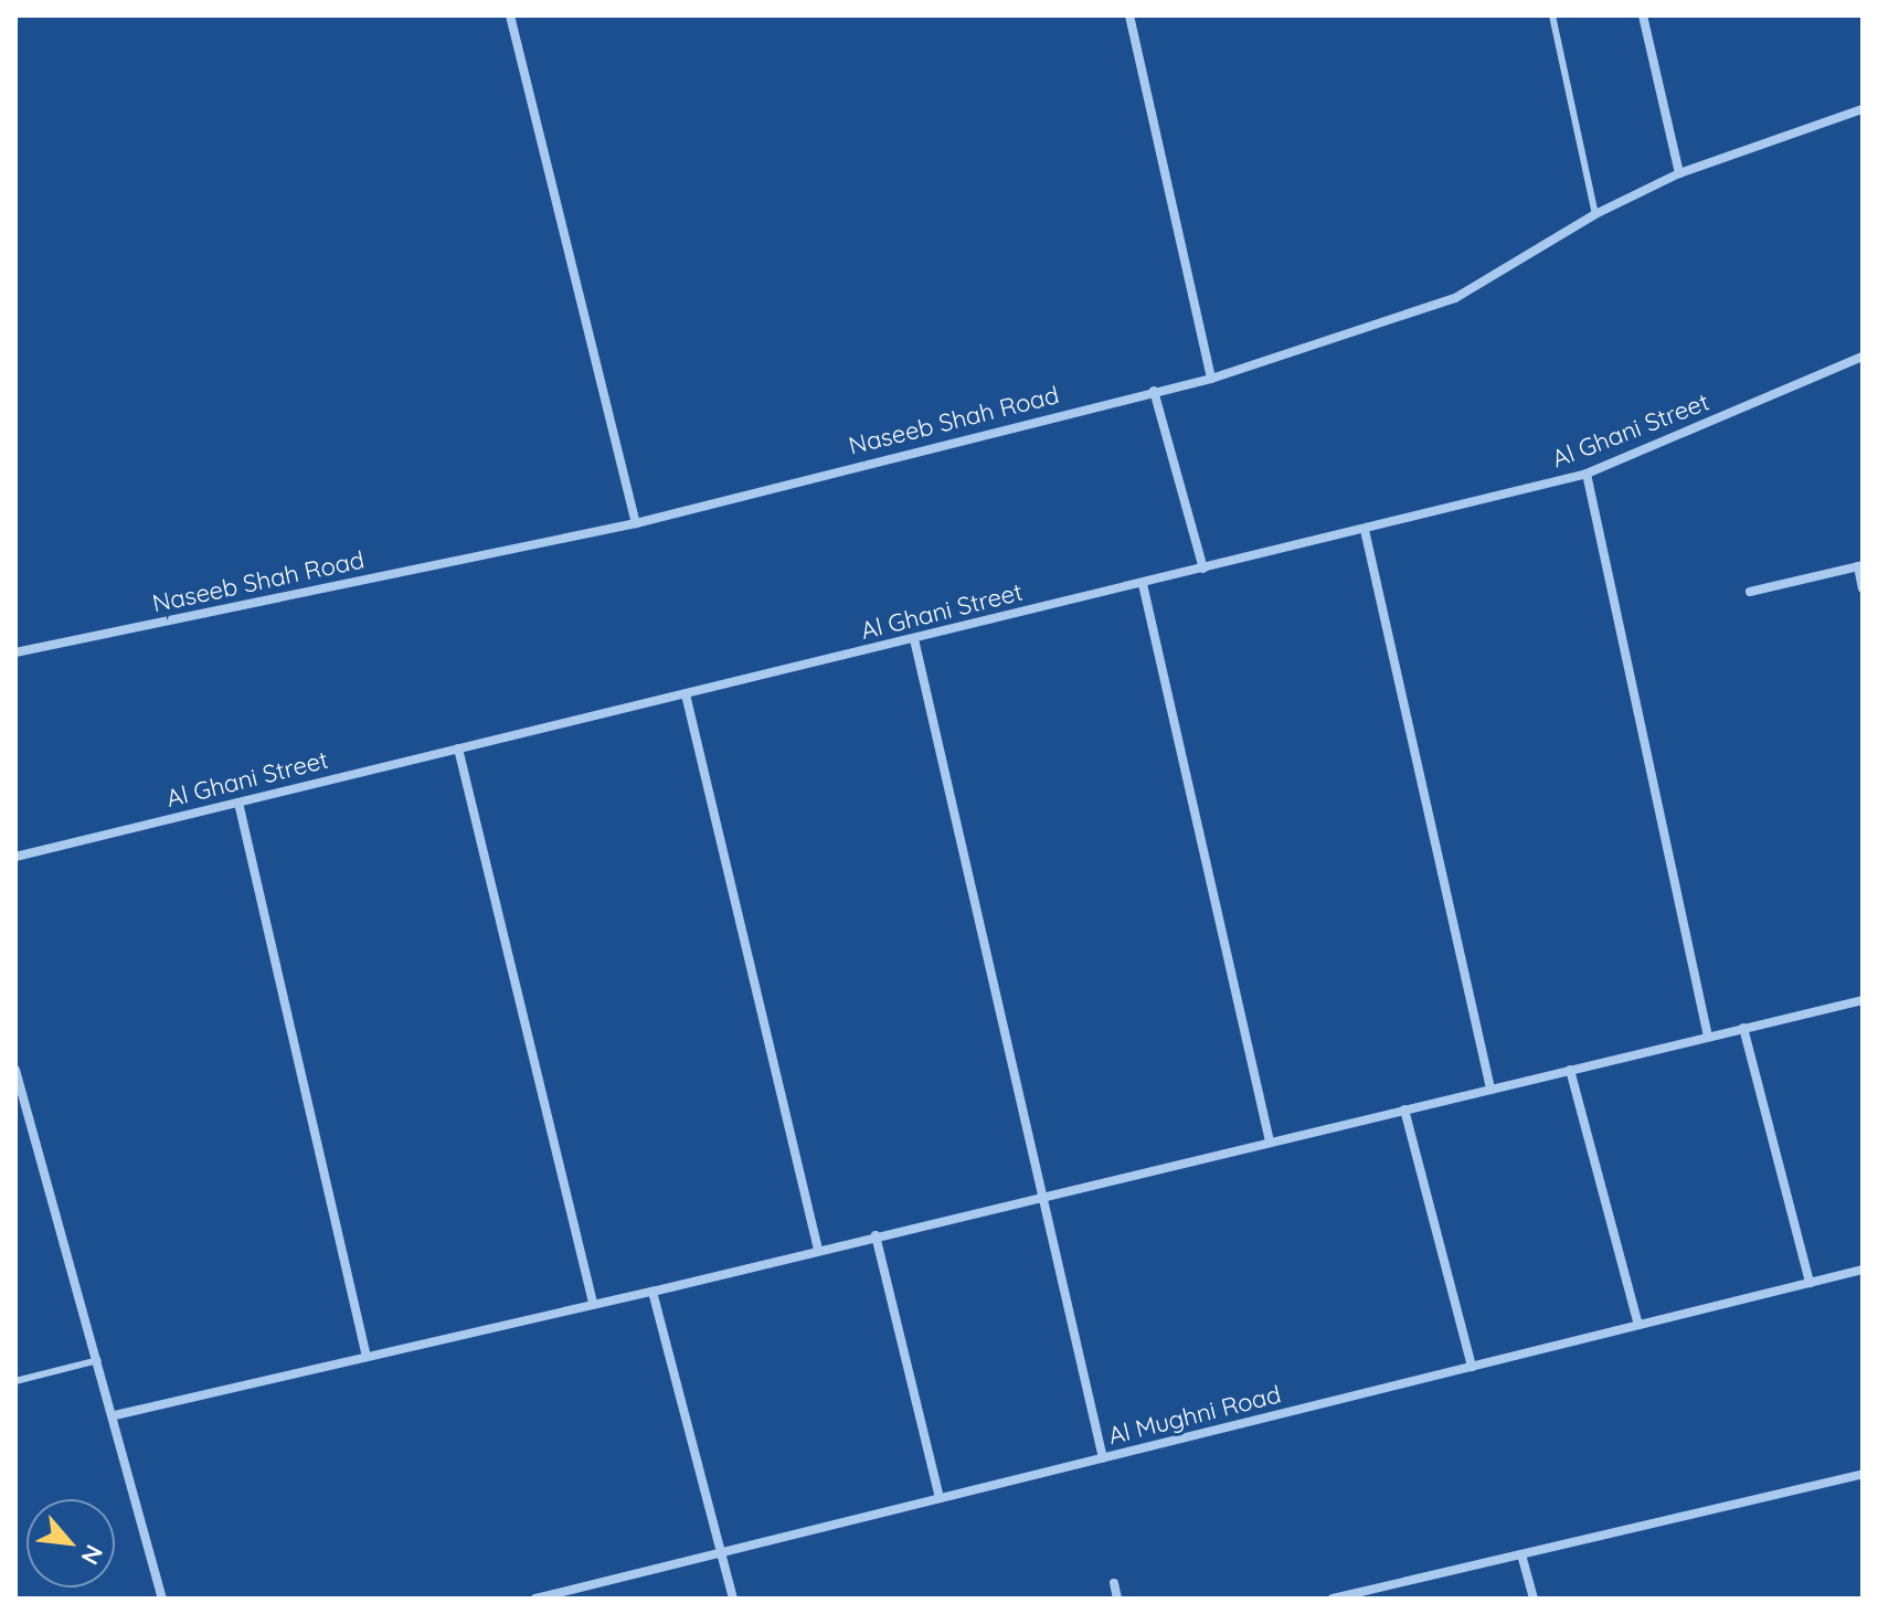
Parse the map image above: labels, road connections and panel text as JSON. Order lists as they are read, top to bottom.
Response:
{
  "streets": {
    "street": ["Naseeb Shah Road", "Al Ghani Street", "Al Mughni Road"]
  },
  "north": "bottom right"
}
